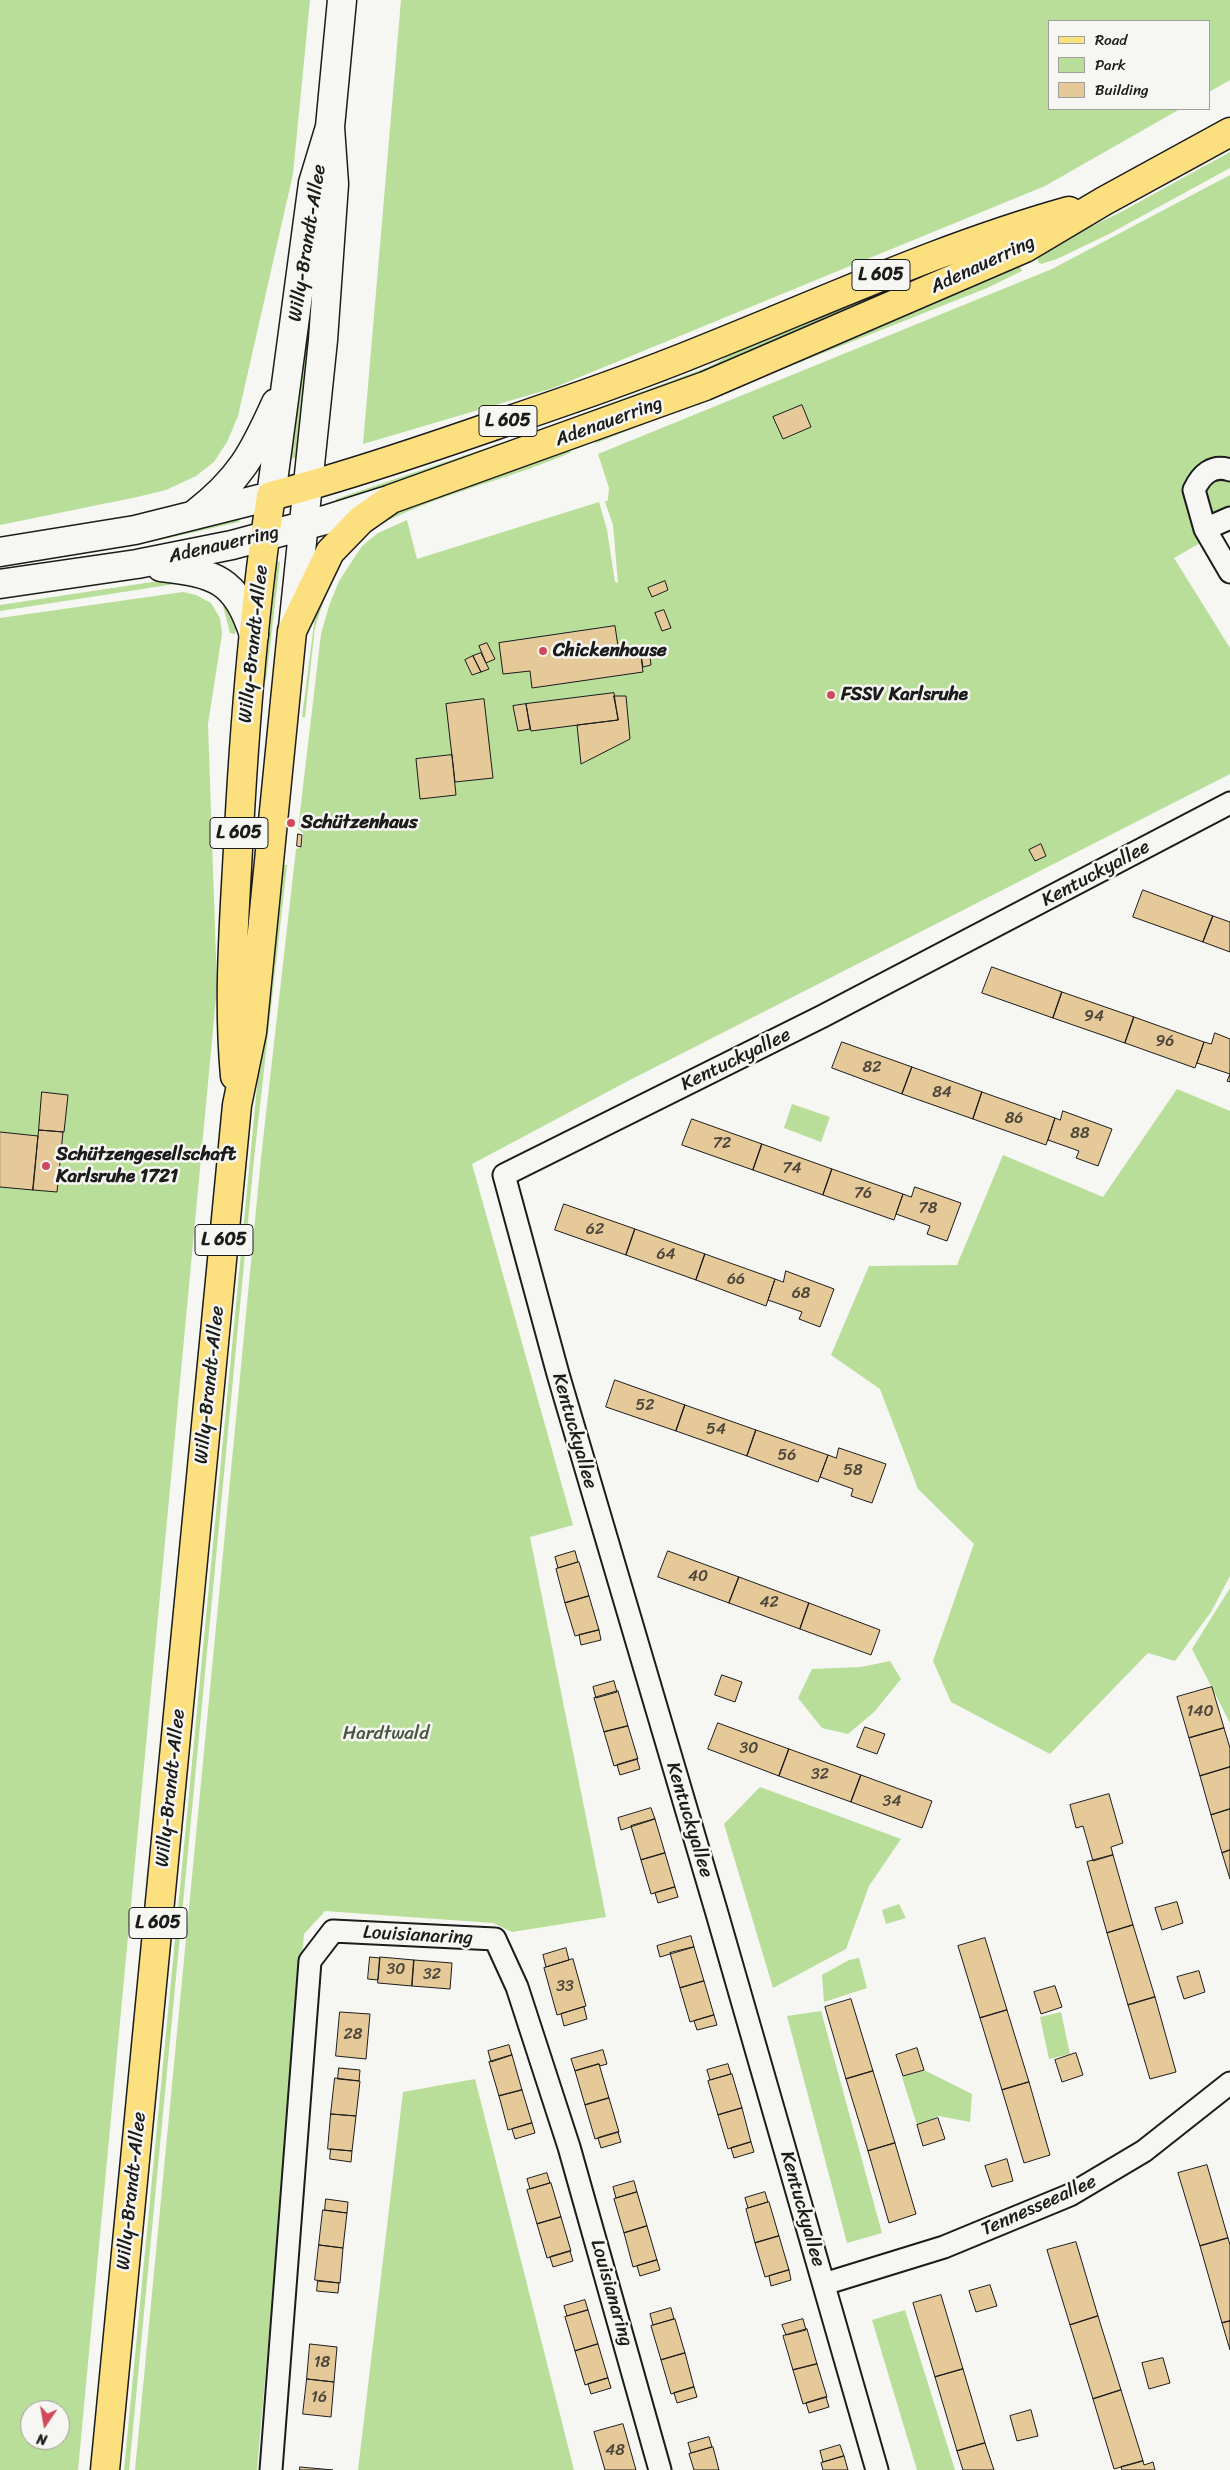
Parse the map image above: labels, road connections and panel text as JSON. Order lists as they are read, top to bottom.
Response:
{
  "streets": {
    "main road": ["Willy-Brandt-Allee", "Adenauerring", "L 605"],
    "street": ["Kentuckyallee", "Louisianaring", "Tennesseeallee"]
  },
  "crossings": [
    ["Willy-Brandt-Allee", "Adenauerring"],
    ["Kentuckyallee", "Tennesseeallee"]
  ],
  "parks": ["Hardtwald"],
  "places": [
    "Chickenhouse",
    "FSSV Karlsruhe",
    "Schützenhaus",
    "Schützengesellschaft Karlsruhe 1721"
  ],
  "house_numbers": [
    "94",
    "96",
    "82",
    "84",
    "86",
    "88",
    "72",
    "74",
    "76",
    "78",
    "62",
    "64",
    "66",
    "68",
    "52",
    "54",
    "56",
    "58",
    "40",
    "42",
    "140",
    "30",
    "32",
    "34",
    "30",
    "32",
    "33",
    "28",
    "18",
    "16",
    "48"
  ],
  "legend": ["Road", "Park", "Building"],
  "north": "bottom"
}
